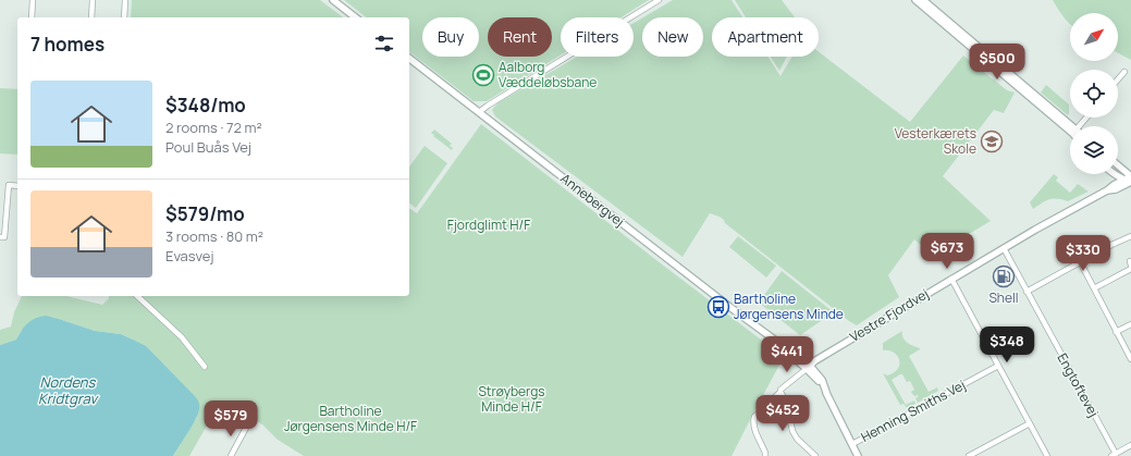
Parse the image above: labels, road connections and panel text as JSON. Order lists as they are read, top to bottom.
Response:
{
  "streets": {
    "street": [
      "Annebergvej",
      "Vestre Fjordvej",
      "Engtoftevej",
      "Henning Smiths Vej"
    ]
  },
  "crossings": [
    ["Annebergvej", "Vestre Fjordvej"],
    ["Annebergvej", "Henning Smiths Vej"],
    ["Vestre Fjordvej", "Engtoftevej"]
  ],
  "water": ["Nordens Kridtgrav"],
  "parks": ["Fjordglimt H/F", "Strøybergs Minde H/F", "Bartholine Jørgensens Minde H/F"],
  "places": {
    "sports": ["Aalborg Væddeløbsbane"],
    "school or university": ["Vesterkærets Skole"],
    "fuel station": ["Shell"],
    "bus stop": ["Bartholine Jørgensens Minde"]
  },
  "north": "top right",
  "page": {
    "chip": [
      "Buy",
      "Rent",
      "Filters",
      "New",
      "Apartment"
    ],
    "heading": "7 homes",
    "price": [
      "$500",
      "$673",
      "$330",
      "$348",
      "$441",
      "$452",
      "$579"
    ],
    "list": [
      {
        "name": "$348/mo",
        "note": "2 rooms · 72 m² · Poul Buås Vej"
      },
      {
        "name": "$579/mo",
        "note": "3 rooms · 80 m² · Evasvej"
      }
    ]
  }
}
